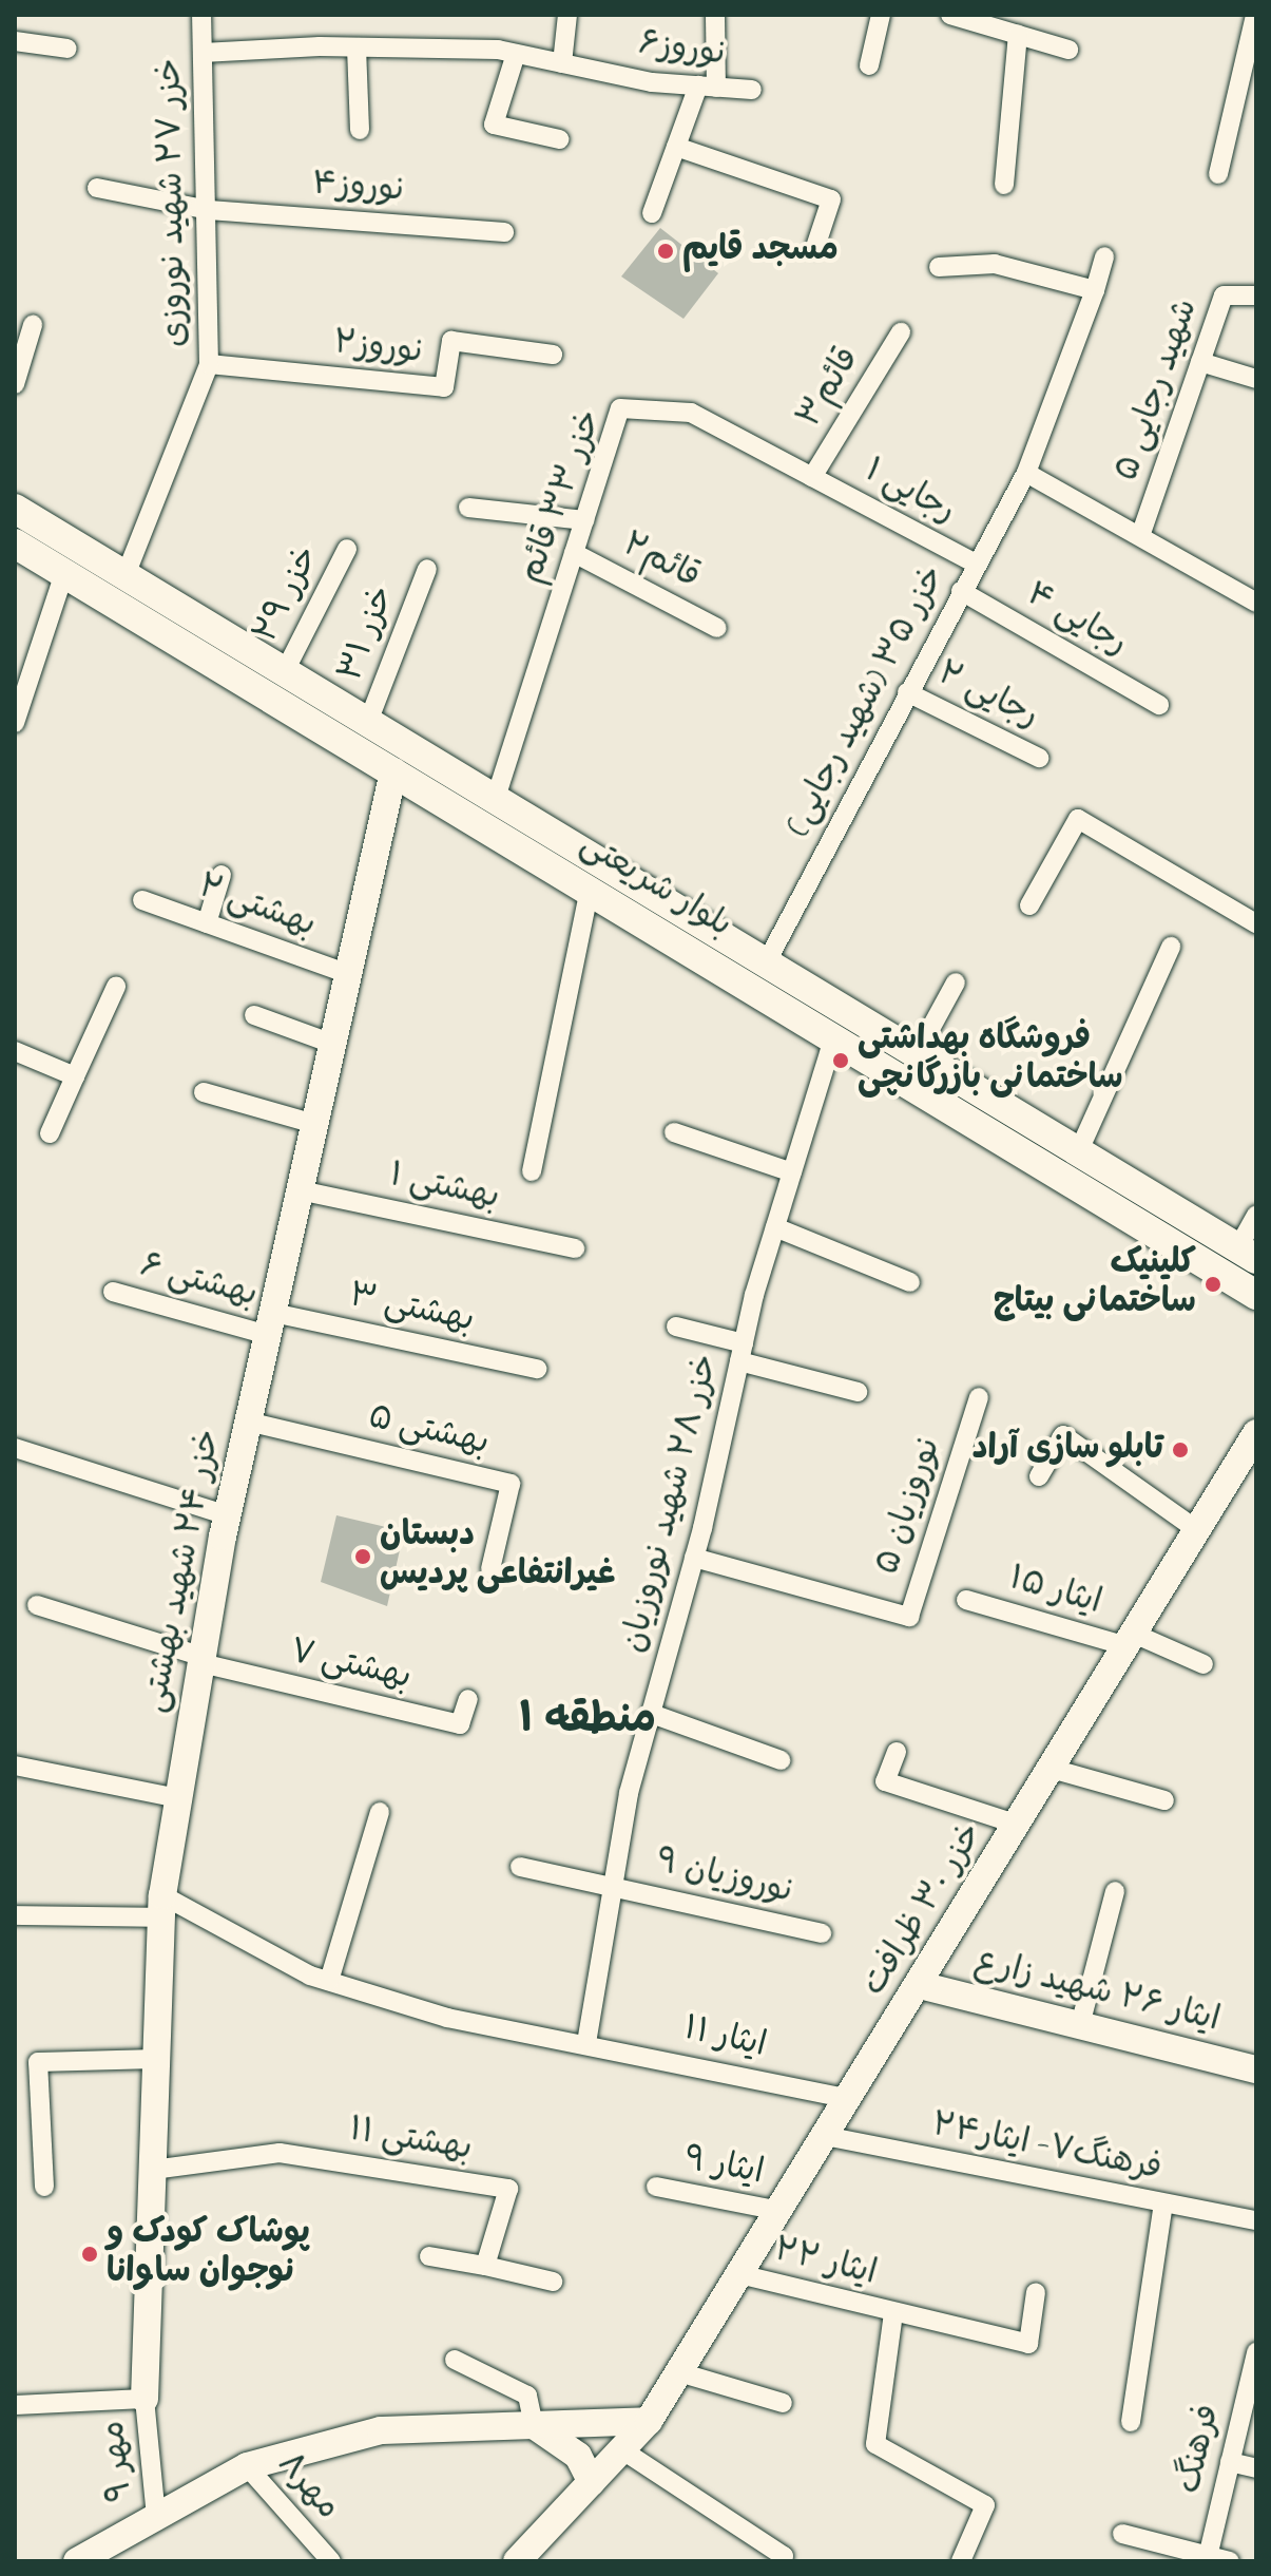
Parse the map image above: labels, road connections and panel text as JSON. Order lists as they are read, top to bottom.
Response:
{
  "streets": {
    "main road": ["بلوار شریعتی"],
    "street": [
      "نوروز۶",
      "نوروز۴",
      "خزر ۲۷ شهید نوروزی",
      "نوروز۲",
      "قائم۳",
      "شهید رجایی ۵",
      "رجایی ۱",
      "خزر ۳۳ قائم",
      "قائم۲",
      "خزر ۲۹",
      "رجایی ۴",
      "خزر ۳۱",
      "رجایی ۲",
      "خزر ۳۵ (شهید رجایی)",
      "بهشتی ۲",
      "بهشتی ۱",
      "بهشتی ۶",
      "بهشتی ۳",
      "بهشتی ۵",
      "خزر ۲۸ شهید نوروزیان",
      "نوروزیان ۵",
      "خزر ۲۴ شهید بهشتی",
      "ایثار ۱۵",
      "بهشتی ۷",
      "نوروزیان ۹",
      "خزر ۳۰ ظرافت",
      "ایثار ۲۶ شهید زارع",
      "ایثار ۱۱",
      "بهشتی ۱۱",
      "فرهنگ۷- ایثار۲۴",
      "ایثار ۹",
      "ایثار ۲۲",
      "فرهنگ",
      "مهر ۹",
      "مهر۸"
    ]
  },
  "crossings": [
    ["نوروز۶", "خزر ۲۷ شهید نوروزی"],
    ["نوروز۴", "خزر ۲۷ شهید نوروزی"],
    ["خزر ۲۷ شهید نوروزی", "نوروز۲"],
    ["خزر ۲۷ شهید نوروزی", "بلوار شریعتی"],
    ["قائم۳", "رجایی ۱"],
    ["قائم۳", "خزر ۳۳ قائم"],
    ["رجایی ۱", "خزر ۳۳ قائم"],
    ["رجایی ۱", "خزر ۳۵ (شهید رجایی)"],
    ["خزر ۳۳ قائم", "قائم۲"],
    ["خزر ۳۳ قائم", "بلوار شریعتی"],
    ["خزر ۲۹", "بلوار شریعتی"],
    ["رجایی ۴", "خزر ۳۵ (شهید رجایی)"],
    ["خزر ۳۱", "بلوار شریعتی"],
    ["رجایی ۲", "خزر ۳۵ (شهید رجایی)"],
    ["خزر ۳۵ (شهید رجایی)", "بلوار شریعتی"],
    ["بلوار شریعتی", "خزر ۲۸ شهید نوروزیان"],
    ["بلوار شریعتی", "خزر ۲۴ شهید بهشتی"],
    ["بهشتی ۲", "خزر ۲۴ شهید بهشتی"],
    ["بهشتی ۱", "خزر ۲۴ شهید بهشتی"],
    ["بهشتی ۶", "بهشتی ۳"],
    ["بهشتی ۶", "خزر ۲۴ شهید بهشتی"],
    ["بهشتی ۳", "خزر ۲۴ شهید بهشتی"],
    ["بهشتی ۵", "خزر ۲۴ شهید بهشتی"],
    ["خزر ۲۸ شهید نوروزیان", "نوروزیان ۵"],
    ["خزر ۲۸ شهید نوروزیان", "نوروزیان ۹"],
    ["خزر ۲۸ شهید نوروزیان", "ایثار ۱۱"],
    ["خزر ۲۴ شهید بهشتی", "بهشتی ۷"],
    ["خزر ۲۴ شهید بهشتی", "ایثار ۱۱"],
    ["خزر ۲۴ شهید بهشتی", "بهشتی ۱۱"],
    ["خزر ۲۴ شهید بهشتی", "مهر ۹"],
    ["ایثار ۱۵", "خزر ۳۰ ظرافت"],
    ["خزر ۳۰ ظرافت", "ایثار ۲۶ شهید زارع"],
    ["خزر ۳۰ ظرافت", "ایثار ۱۱"],
    ["خزر ۳۰ ظرافت", "فرهنگ۷- ایثار۲۴"],
    ["خزر ۳۰ ظرافت", "ایثار ۹"],
    ["خزر ۳۰ ظرافت", "ایثار ۲۲"]
  ],
  "districts": ["منطقه ۱"],
  "places": [
    "مسجد قایم",
    "فروشگاه بهداشتی ساختمانی بازرگانچی",
    "کلینیک ساختمانی بیتاج",
    "تابلو سازی آراد",
    "دبستان غیرانتفاعی پردیس",
    "پوشاک کودک و نوجوان ساوانا"
  ]
}
